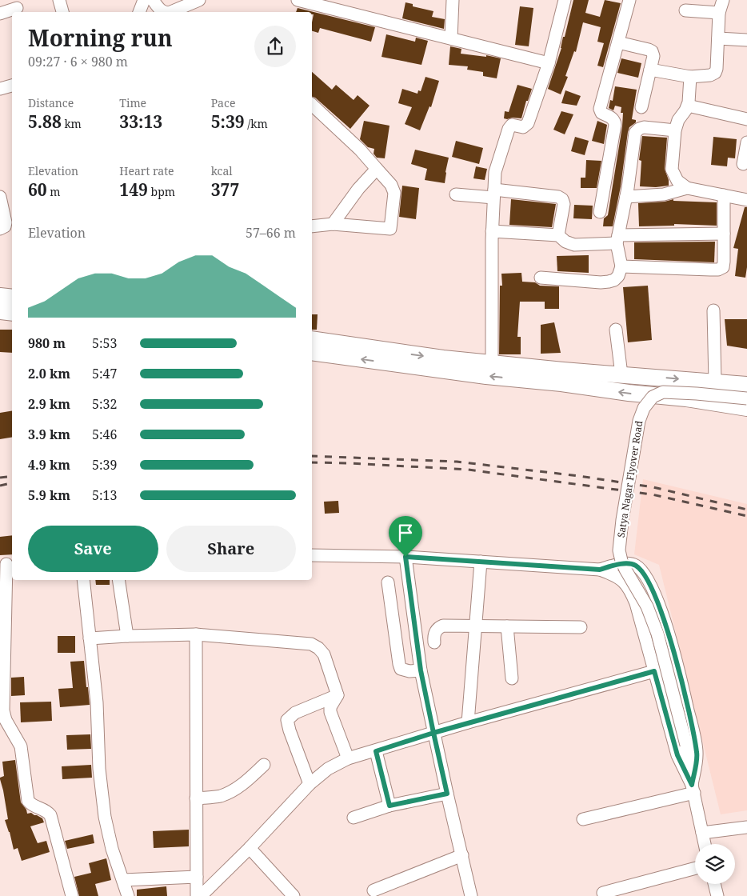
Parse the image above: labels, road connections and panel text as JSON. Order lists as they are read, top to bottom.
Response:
{
  "streets": {
    "street": ["Satya Nagar Flyover Road"]
  },
  "page": {
    "heading": ["Morning run", "09:27 · 6 × 980 m"],
    "stats": [
      ["Distance", "5.88 km"],
      ["Time", "33:13"],
      ["Pace", "5:39 /km"],
      ["Elevation", "60 m"],
      ["Heart rate", "149 bpm"],
      ["kcal", "377"]
    ],
    "chart": ["Elevation", "57–66 m"],
    "list": [
      {
        "name": "980 m",
        "note": "5:53"
      },
      {
        "name": "2.0 km",
        "note": "5:47"
      },
      {
        "name": "2.9 km",
        "note": "5:32"
      },
      {
        "name": "3.9 km",
        "note": "5:46"
      },
      {
        "name": "4.9 km",
        "note": "5:39"
      },
      {
        "name": "5.9 km",
        "note": "5:13"
      }
    ],
    "buttons": ["Save", "Share"]
  }
}
